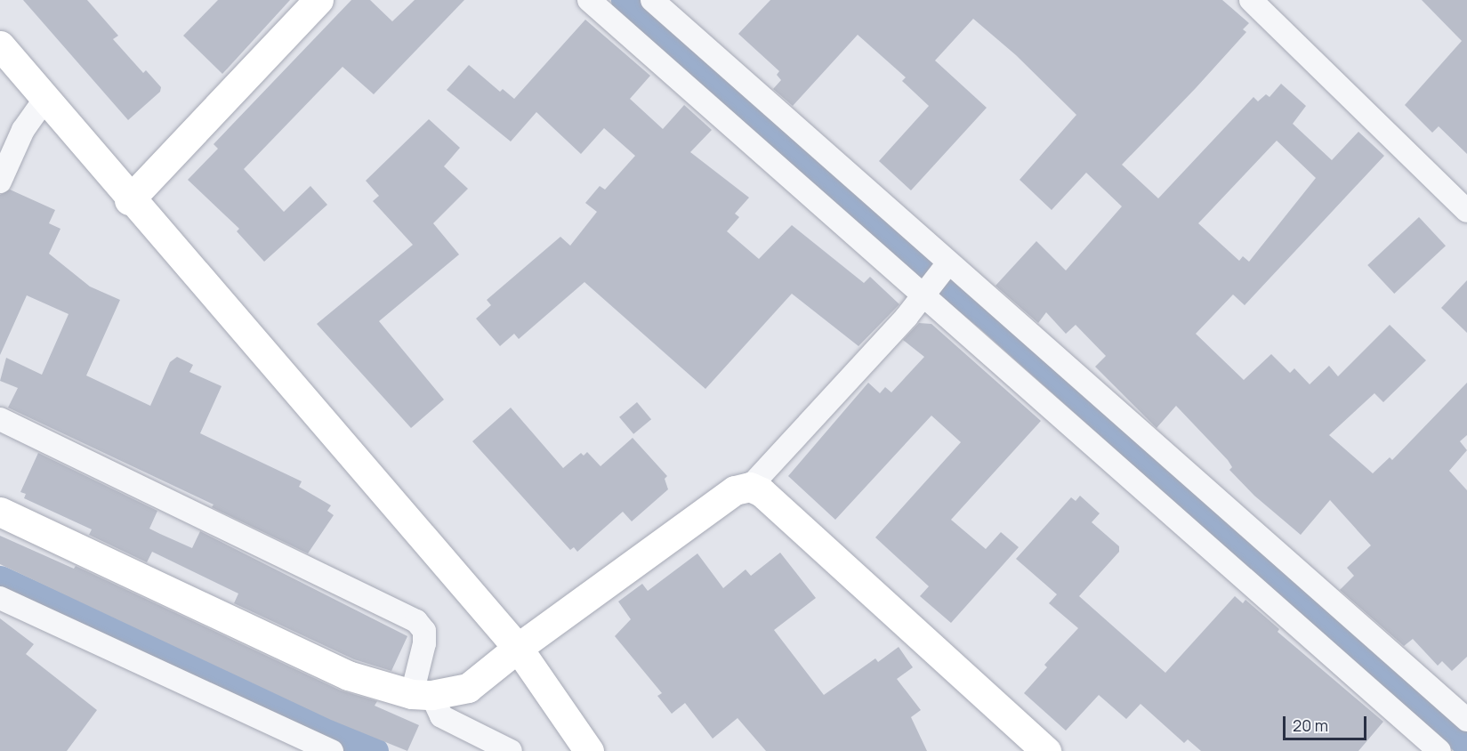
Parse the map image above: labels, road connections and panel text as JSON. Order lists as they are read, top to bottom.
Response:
{
  "scale_bar": "20 m"
}
